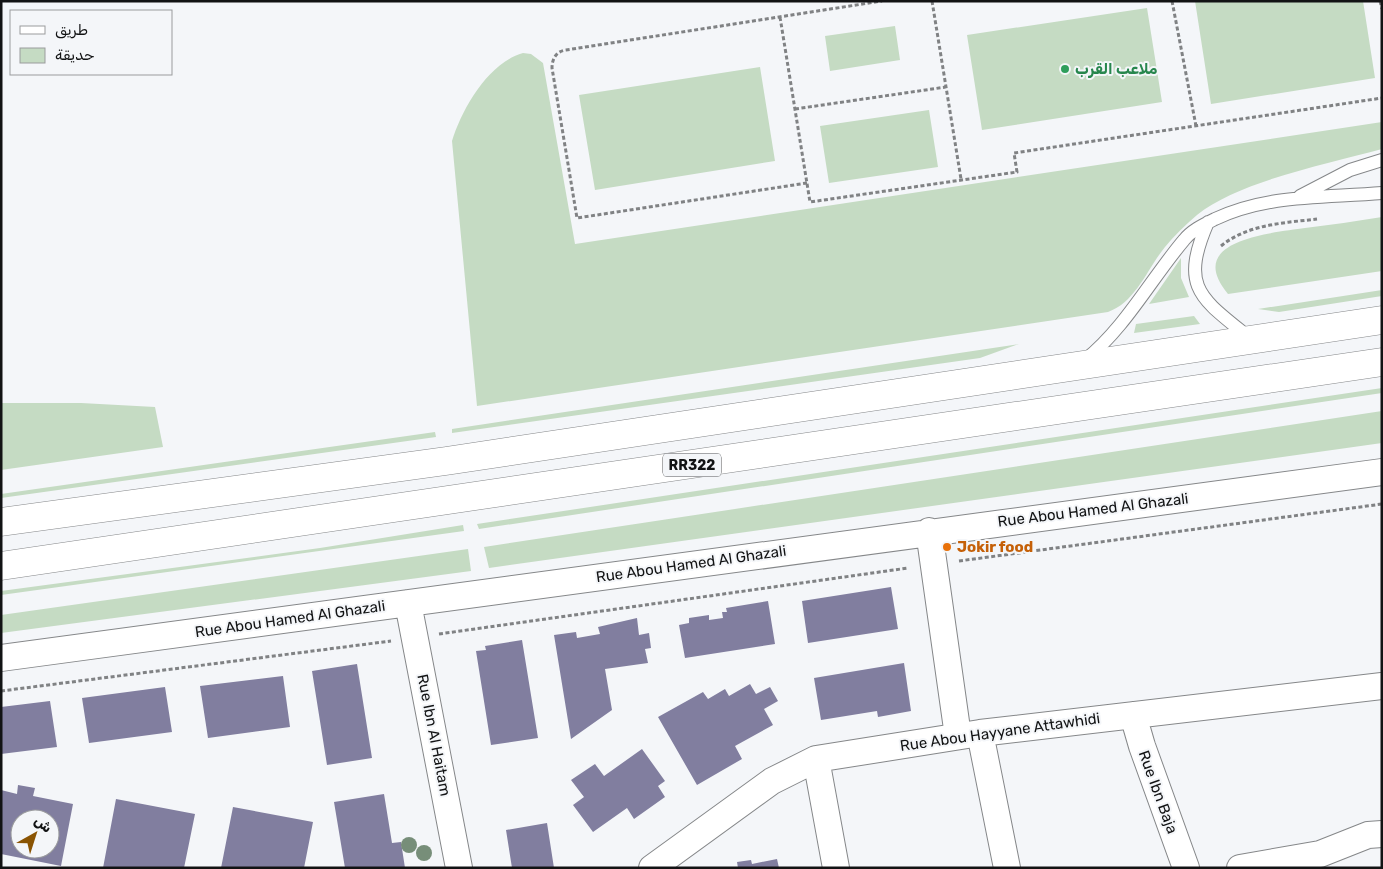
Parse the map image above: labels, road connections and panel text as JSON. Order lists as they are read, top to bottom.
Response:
{
  "streets": {
    "main road": ["RR322"],
    "street": [
      "Rue Abou Hamed Al Ghazali",
      "Rue Abou Hayyane Attawhidi",
      "Rue Ibn Al Haitam",
      "Rue Ibn Baja"
    ]
  },
  "crossings": [
    ["Rue Abou Hamed Al Ghazali", "Rue Ibn Al Haitam"],
    ["Rue Abou Hayyane Attawhidi", "Rue Ibn Baja"]
  ],
  "places": ["ملاعب القرب", "Jokir food"],
  "legend": ["طريق", "حديقة"],
  "north": "top right"
}
